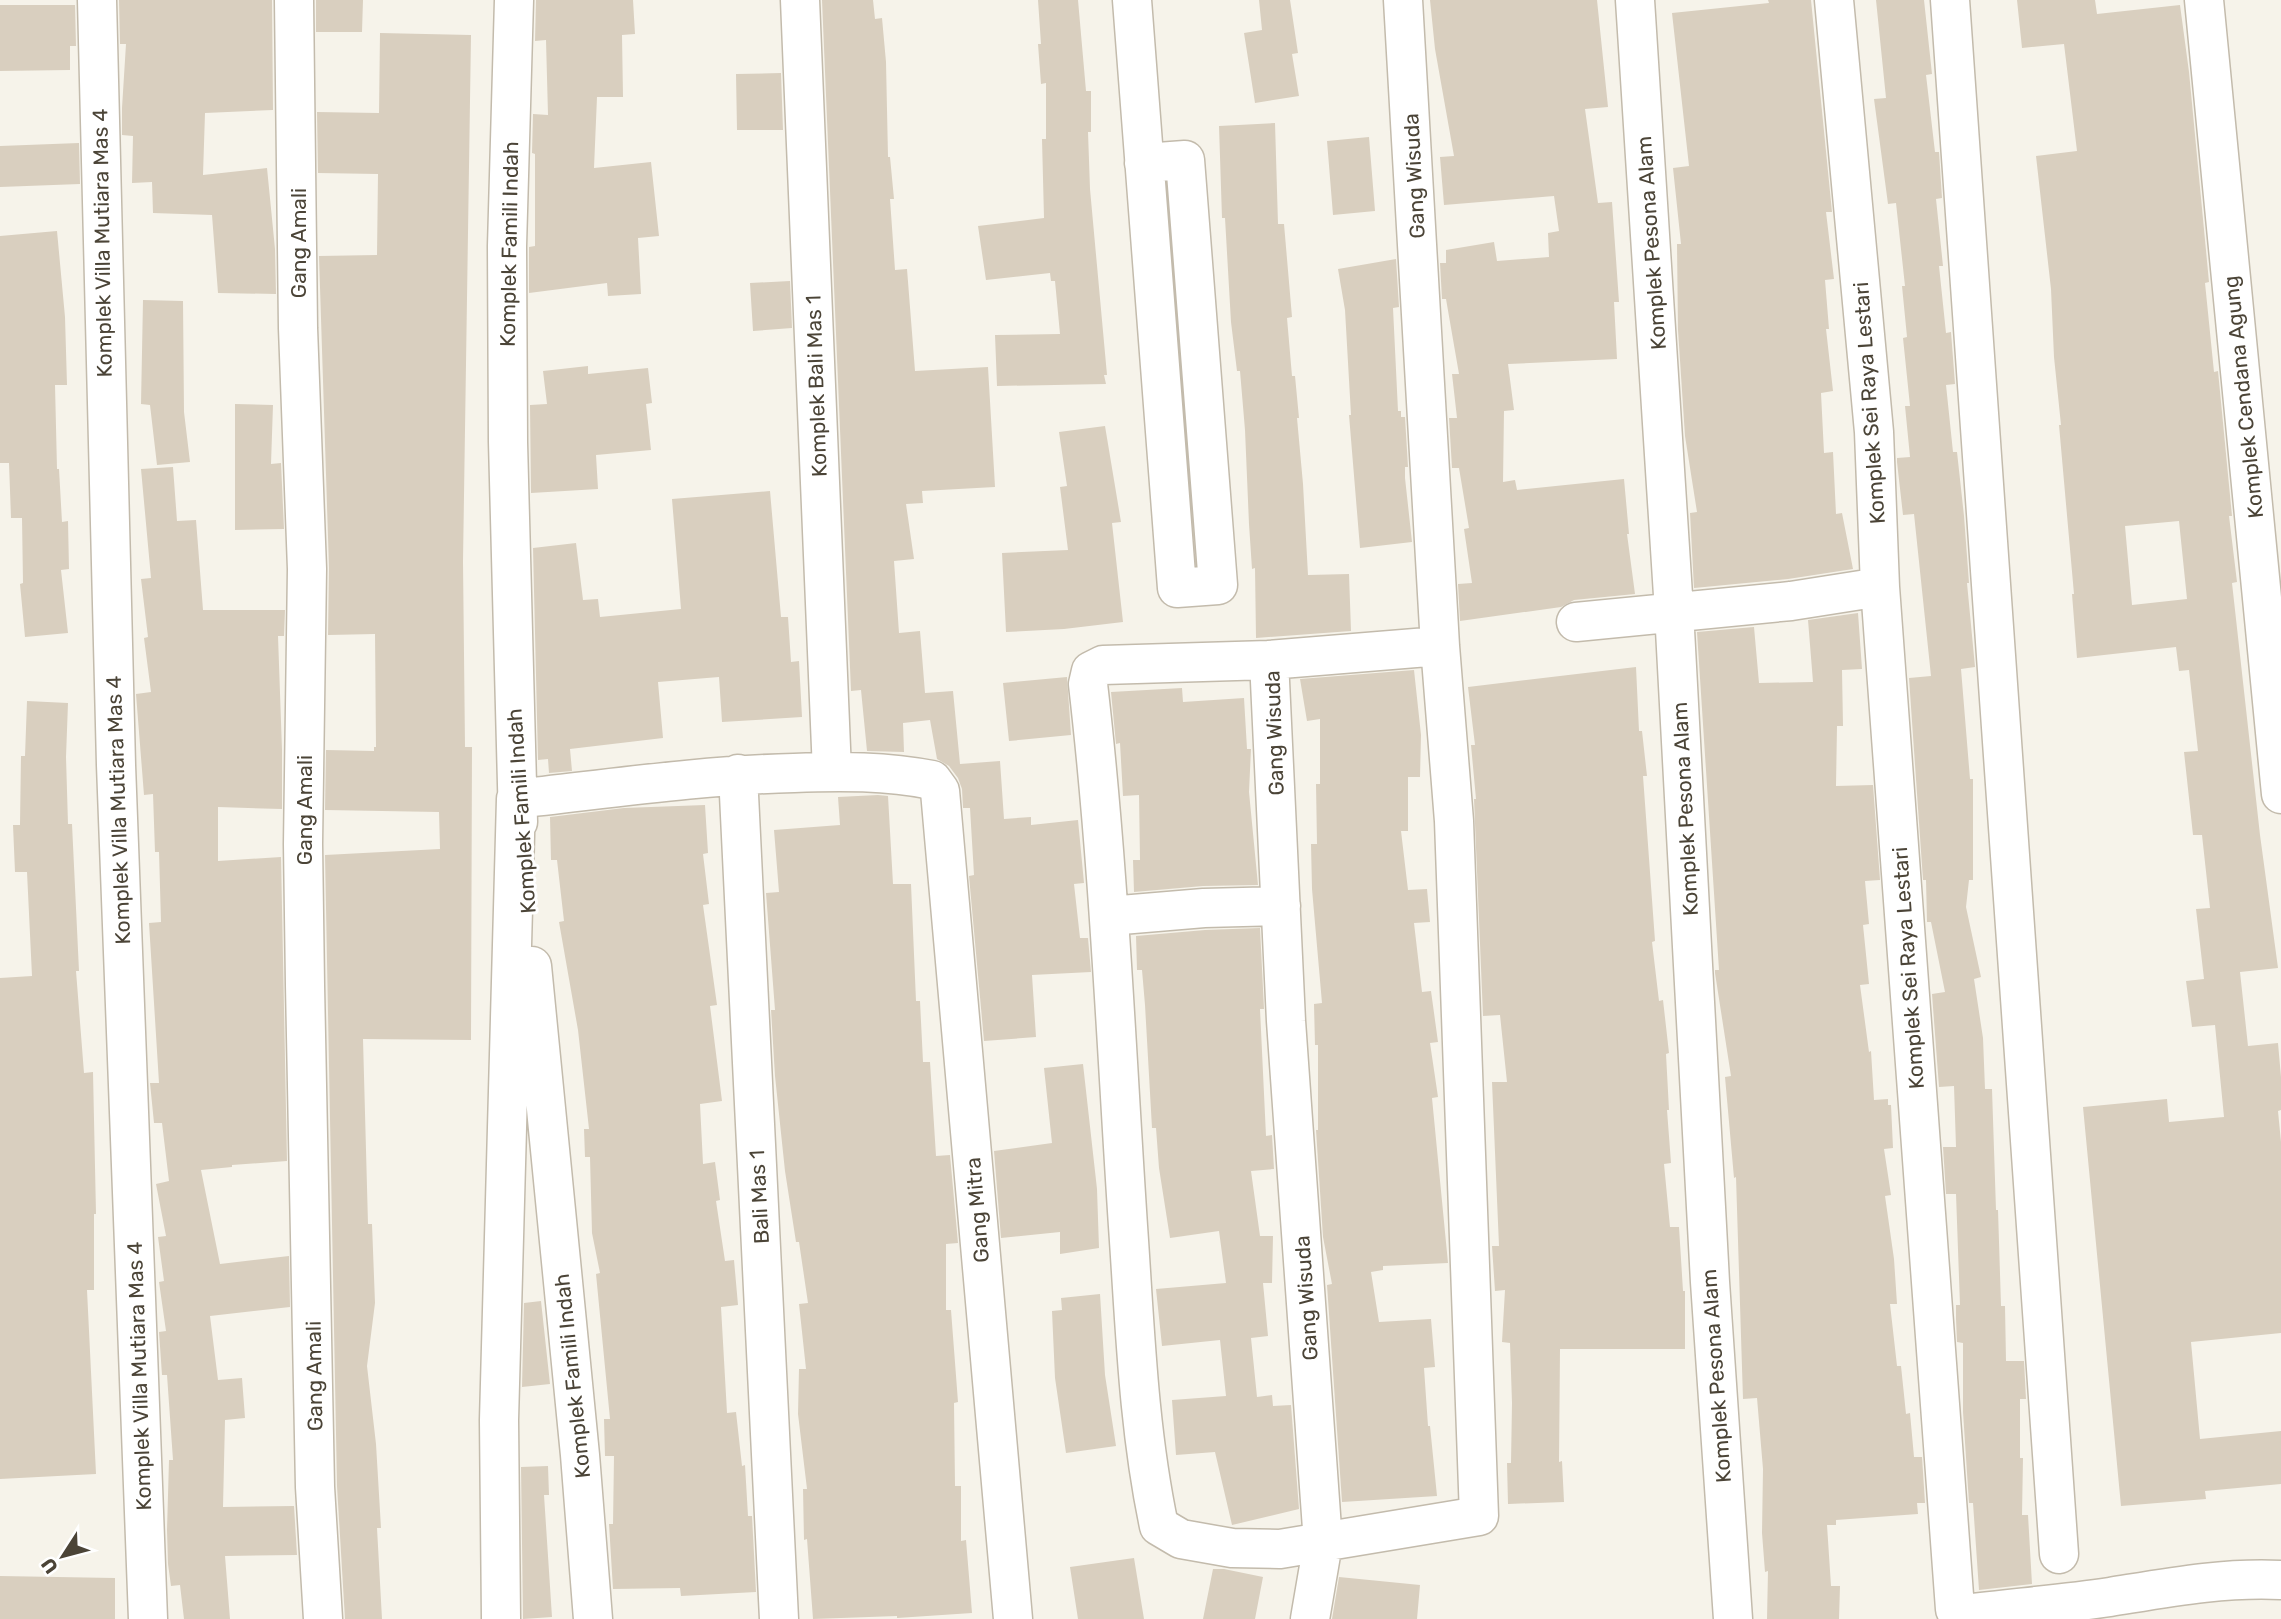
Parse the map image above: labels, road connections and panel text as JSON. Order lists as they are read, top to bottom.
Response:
{
  "streets": {
    "street": [
      "Gang Wisuda",
      "Komplek Villa Mutiara Mas 4",
      "Gang Amali",
      "Komplek Pesona Alam",
      "Komplek Famili Indah",
      "Komplek Bali Mas 1",
      "Komplek Cendana Agung",
      "Komplek Sei Raya Lestari",
      "Bali Mas 1",
      "Gang Mitra"
    ]
  },
  "crossings": [
    ["Komplek Bali Mas 1", "Gang Mitra"]
  ],
  "north": "bottom left"
}
